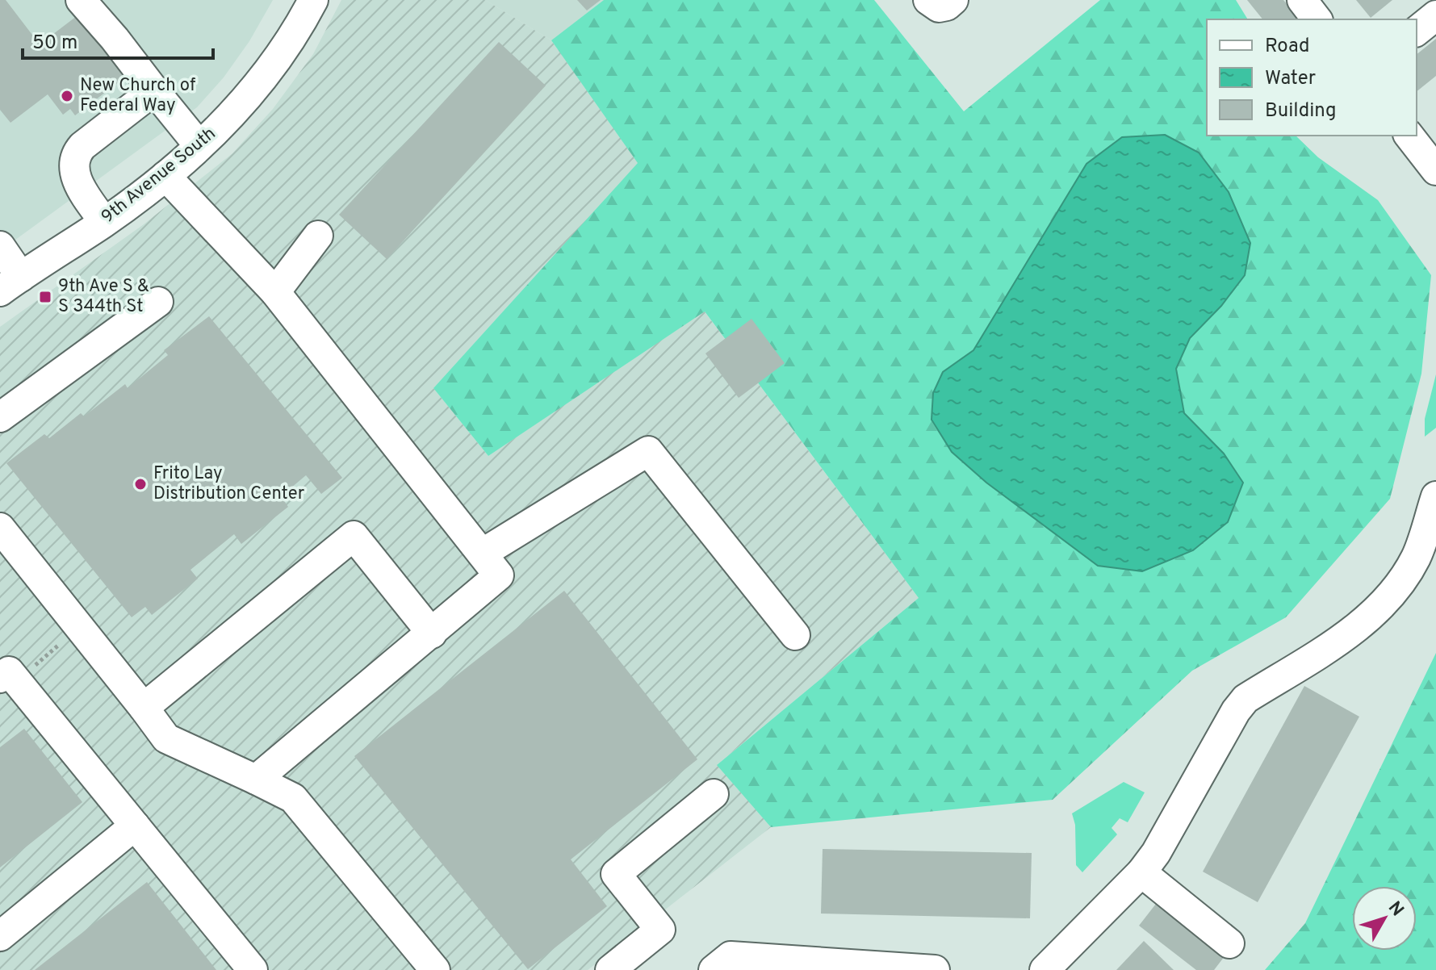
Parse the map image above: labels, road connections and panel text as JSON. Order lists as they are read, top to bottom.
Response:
{
  "streets": {
    "street": ["9th Avenue South"]
  },
  "places": {
    "other": ["New Church of Federal Way", "Frito Lay Distribution Center"],
    "transit": ["9th Ave S & S 344th St"]
  },
  "legend": ["Road", "Water", "Building"],
  "scale_bar": "50 m",
  "north": "top right"
}
